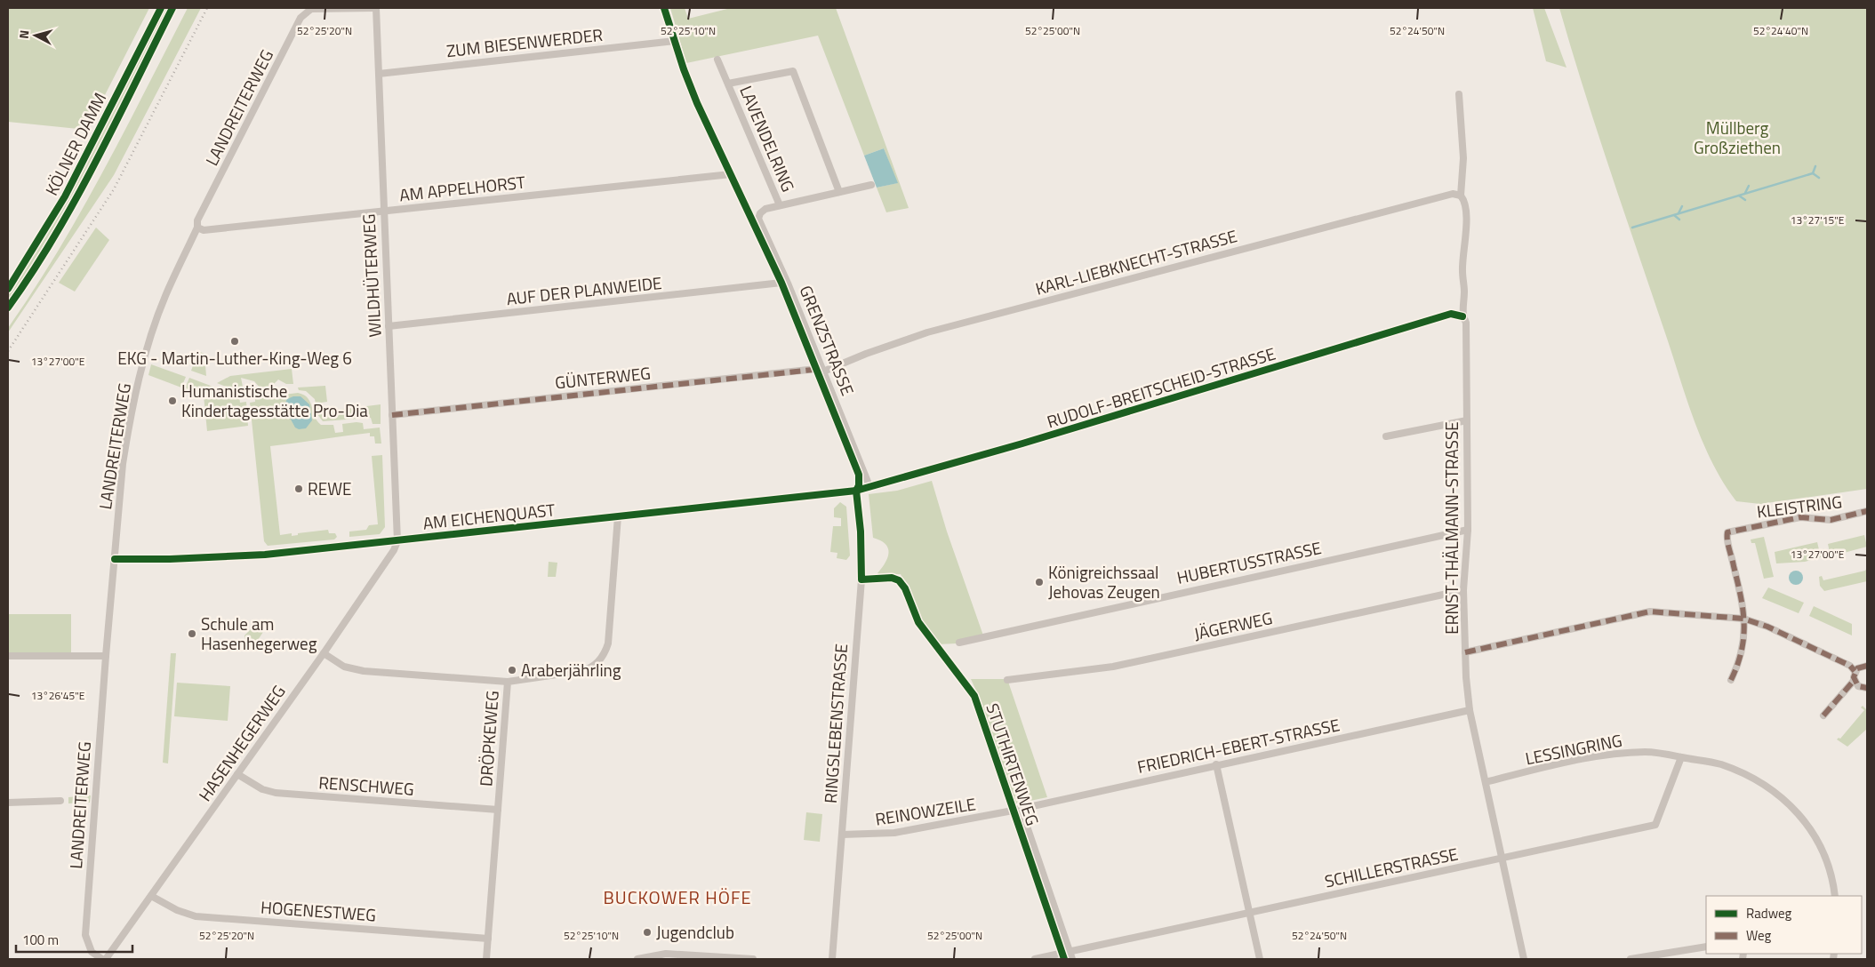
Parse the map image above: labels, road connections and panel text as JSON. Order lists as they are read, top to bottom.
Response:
{
  "streets": {
    "street": [
      "ZUM BIESENWERDER",
      "LANDREITERWEG",
      "LAVENDELRING",
      "KÖLNER DAMM",
      "AM APPELHORST",
      "KARL-LIEBKNECHT-STRASSE",
      "WILDHÜTERWEG",
      "AUF DER PLANWEIDE",
      "GRENZSTRASSE",
      "GÜNTERWEG",
      "RUDOLF-BREITSCHEID-STRASSE",
      "KLEISTRING",
      "AM EICHENQUAST",
      "ERNST-THÄLMANN-STRASSE",
      "HUBERTUSSTRASSE",
      "JÄGERWEG",
      "RINGSLEBENSTRASSE",
      "DRÖPKEWEG",
      "HASENHEGERWEG",
      "FRIEDRICH-EBERT-STRASSE",
      "LESSINGRING",
      "STUTHIRTENWEG",
      "RENSCHWEG",
      "REINOWZEILE",
      "SCHILLERSTRASSE",
      "HOGENESTWEG"
    ]
  },
  "crossings": [
    ["ZUM BIESENWERDER", "WILDHÜTERWEG"],
    ["LANDREITERWEG", "AM APPELHORST"],
    ["LANDREITERWEG", "WILDHÜTERWEG"],
    ["LANDREITERWEG", "AM EICHENQUAST"],
    ["LAVENDELRING", "GRENZSTRASSE"],
    ["AM APPELHORST", "WILDHÜTERWEG"],
    ["KARL-LIEBKNECHT-STRASSE", "GRENZSTRASSE"],
    ["KARL-LIEBKNECHT-STRASSE", "GÜNTERWEG"],
    ["KARL-LIEBKNECHT-STRASSE", "ERNST-THÄLMANN-STRASSE"],
    ["WILDHÜTERWEG", "AUF DER PLANWEIDE"],
    ["WILDHÜTERWEG", "GÜNTERWEG"],
    ["WILDHÜTERWEG", "AM EICHENQUAST"],
    ["WILDHÜTERWEG", "HASENHEGERWEG"],
    ["GRENZSTRASSE", "GÜNTERWEG"],
    ["GRENZSTRASSE", "RUDOLF-BREITSCHEID-STRASSE"],
    ["GRENZSTRASSE", "AM EICHENQUAST"],
    ["RUDOLF-BREITSCHEID-STRASSE", "AM EICHENQUAST"],
    ["RUDOLF-BREITSCHEID-STRASSE", "ERNST-THÄLMANN-STRASSE"],
    ["AM EICHENQUAST", "RINGSLEBENSTRASSE"],
    ["AM EICHENQUAST", "DRÖPKEWEG"],
    ["AM EICHENQUAST", "HASENHEGERWEG"],
    ["ERNST-THÄLMANN-STRASSE", "HUBERTUSSTRASSE"],
    ["ERNST-THÄLMANN-STRASSE", "JÄGERWEG"],
    ["ERNST-THÄLMANN-STRASSE", "FRIEDRICH-EBERT-STRASSE"],
    ["ERNST-THÄLMANN-STRASSE", "LESSINGRING"],
    ["ERNST-THÄLMANN-STRASSE", "SCHILLERSTRASSE"],
    ["RINGSLEBENSTRASSE", "STUTHIRTENWEG"],
    ["RINGSLEBENSTRASSE", "REINOWZEILE"],
    ["DRÖPKEWEG", "RENSCHWEG"],
    ["DRÖPKEWEG", "HOGENESTWEG"],
    ["HASENHEGERWEG", "RENSCHWEG"],
    ["HASENHEGERWEG", "HOGENESTWEG"],
    ["FRIEDRICH-EBERT-STRASSE", "STUTHIRTENWEG"],
    ["FRIEDRICH-EBERT-STRASSE", "REINOWZEILE"],
    ["LESSINGRING", "SCHILLERSTRASSE"],
    ["STUTHIRTENWEG", "REINOWZEILE"],
    ["STUTHIRTENWEG", "SCHILLERSTRASSE"]
  ],
  "districts": ["BUCKOWER HÖFE"],
  "parks": ["Müllberg Großziethen"],
  "places": [
    "EKG - Martin-Luther-King-Weg 6",
    "Humanistische Kindertagesstätte Pro-Dia",
    "REWE",
    "Königreichssaal Jehovas Zeugen",
    "Schule am Hasenhegerweg",
    "Araberjährling",
    "Jugendclub"
  ],
  "legend": ["Radweg", "Weg"],
  "scale_bar": "100 m",
  "north": "left",
  "coordinates": [
    "52°25'20\"N",
    "52°25'10\"N",
    "52°25'00\"N",
    "52°24'50\"N",
    "52°24'40\"N",
    "13°27'15\"E",
    "13°27'00\"E",
    "13°26'45\"E"
  ]
}
